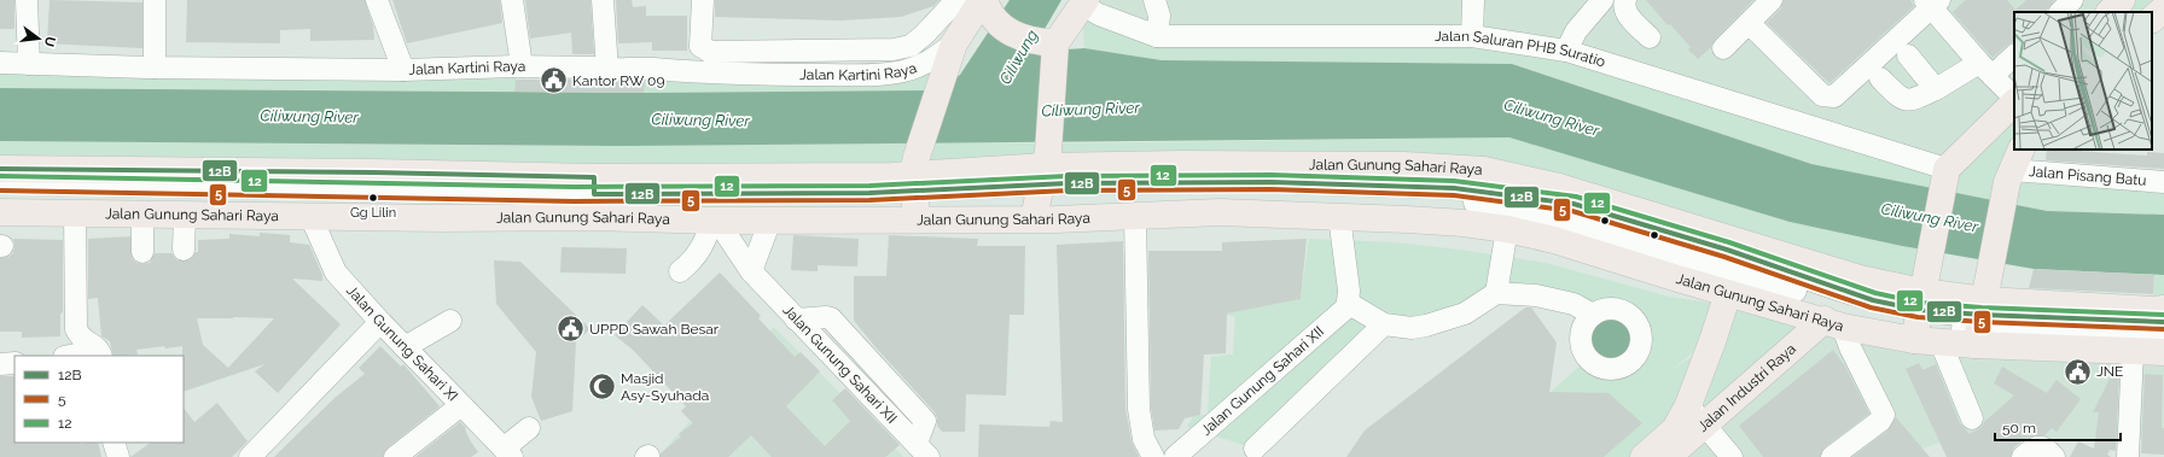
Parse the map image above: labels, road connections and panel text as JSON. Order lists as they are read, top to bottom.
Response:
{
  "streets": {
    "main road": ["Jalan Gunung Sahari Raya", "Jalan Industri Raya"],
    "street": [
      "Jalan Saluran PHB Suratio",
      "Jalan Kartini Raya",
      "Jalan Pisang Batu",
      "Jalan Gunung Sahari XI",
      "Jalan Gunung Sahari XII"
    ]
  },
  "crossings": [
    ["Jalan Gunung Sahari Raya", "Jalan Gunung Sahari XI"],
    ["Jalan Gunung Sahari Raya", "Jalan Gunung Sahari XII"],
    ["Jalan Gunung Sahari Raya", "Jalan Industri Raya"]
  ],
  "water": ["Ciliwung", "Ciliwung River"],
  "places": {
    "public building": ["Kantor RW 09", "UPPD Sawah Besar", "JNE"],
    "other": ["Gg Lilin"],
    "mosque": ["Masjid Asy-Syuhada"]
  },
  "lines": ["transit line 12B", "transit line 12", "transit line 5"],
  "legend": ["12B", "5", "12"],
  "scale_bar": "50 m",
  "north": "right"
}
